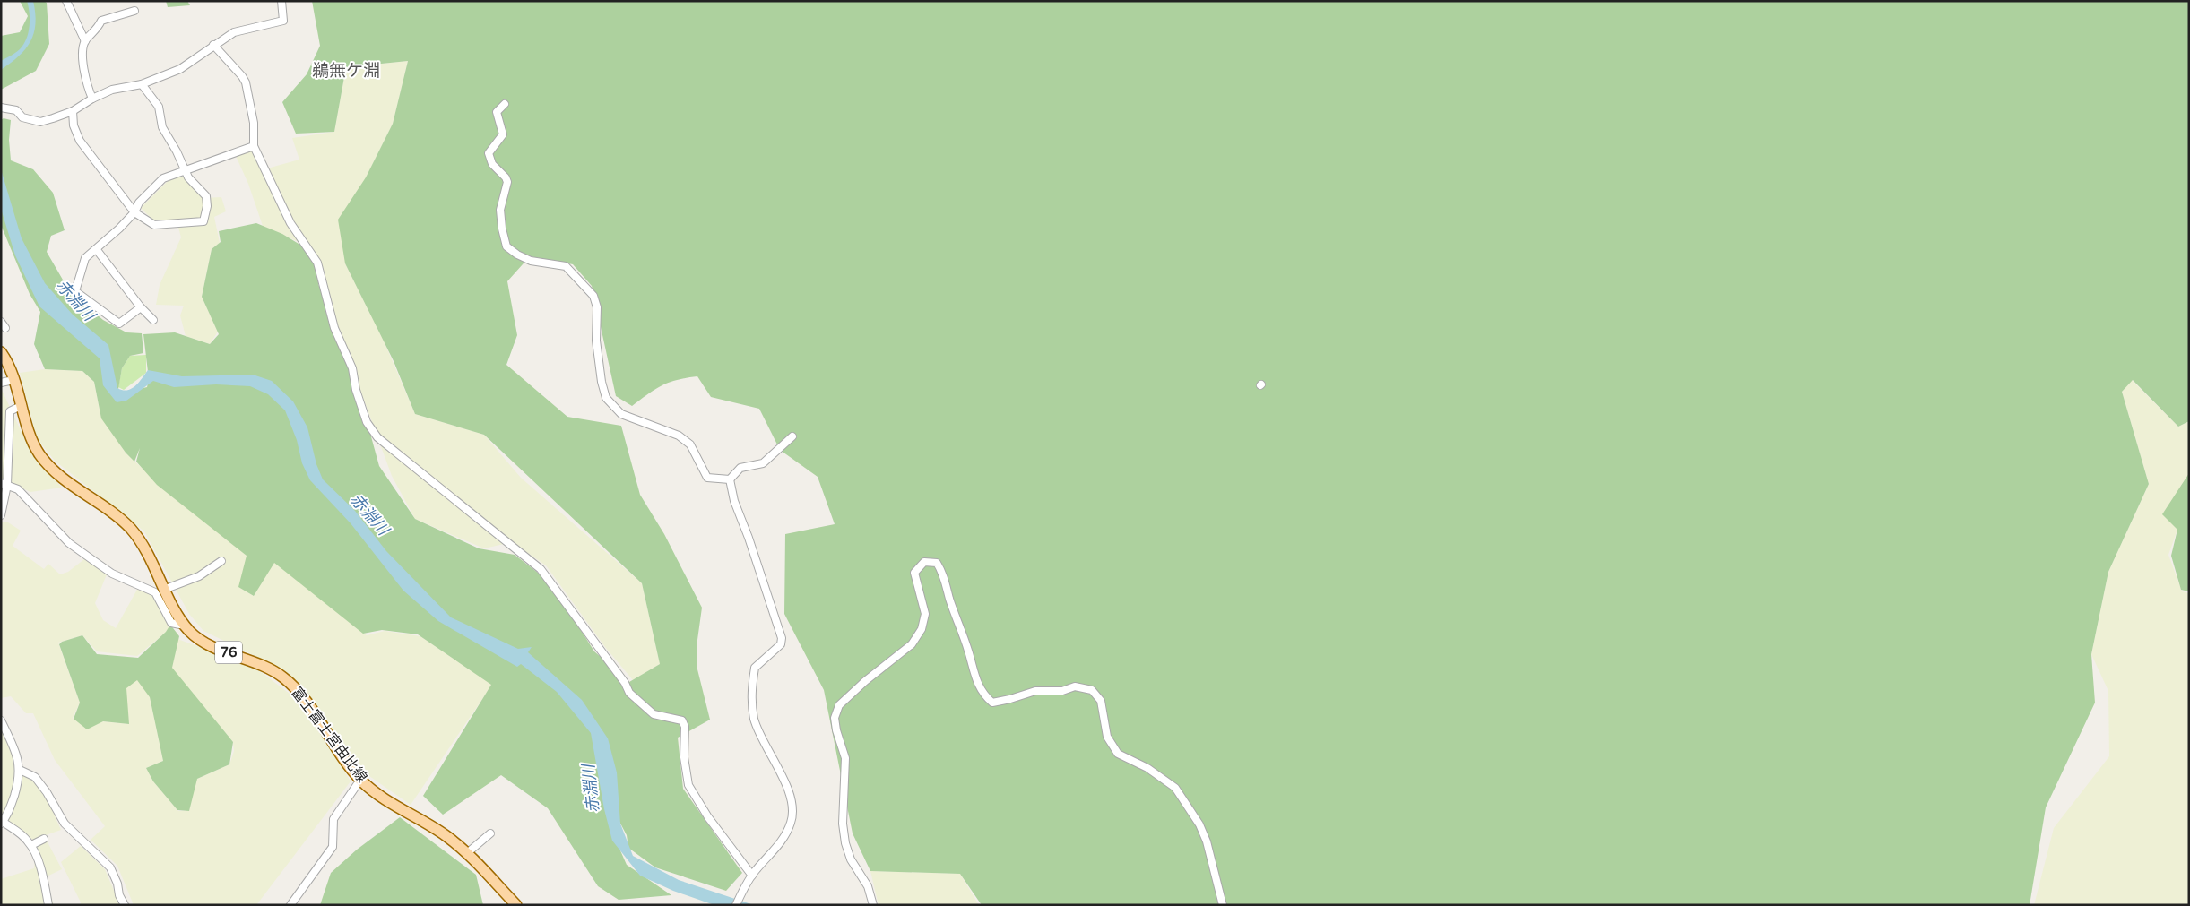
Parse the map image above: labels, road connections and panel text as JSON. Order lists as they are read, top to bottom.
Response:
{
  "streets": {
    "main road": ["76", "富士富士宮由比線"]
  },
  "districts": ["鵜無ケ淵"],
  "water": ["赤淵川"]
}
